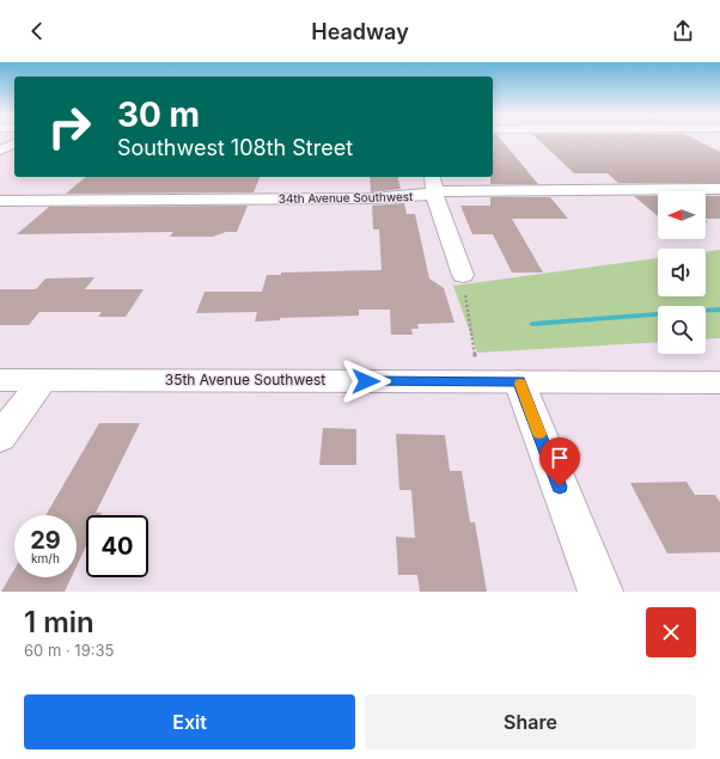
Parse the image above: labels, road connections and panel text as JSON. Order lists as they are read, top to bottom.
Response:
{
  "streets": {
    "street": ["34th Avenue Southwest", "35th Avenue Southwest"]
  },
  "north": "left",
  "page": {
    "header": "Headway",
    "turn": ["30 m", "Southwest 108th Street"],
    "speed": "29 km/h",
    "limit": "40",
    "heading": ["1 min", "60 m · 19:35"],
    "buttons": ["Exit", "Share"]
  }
}
